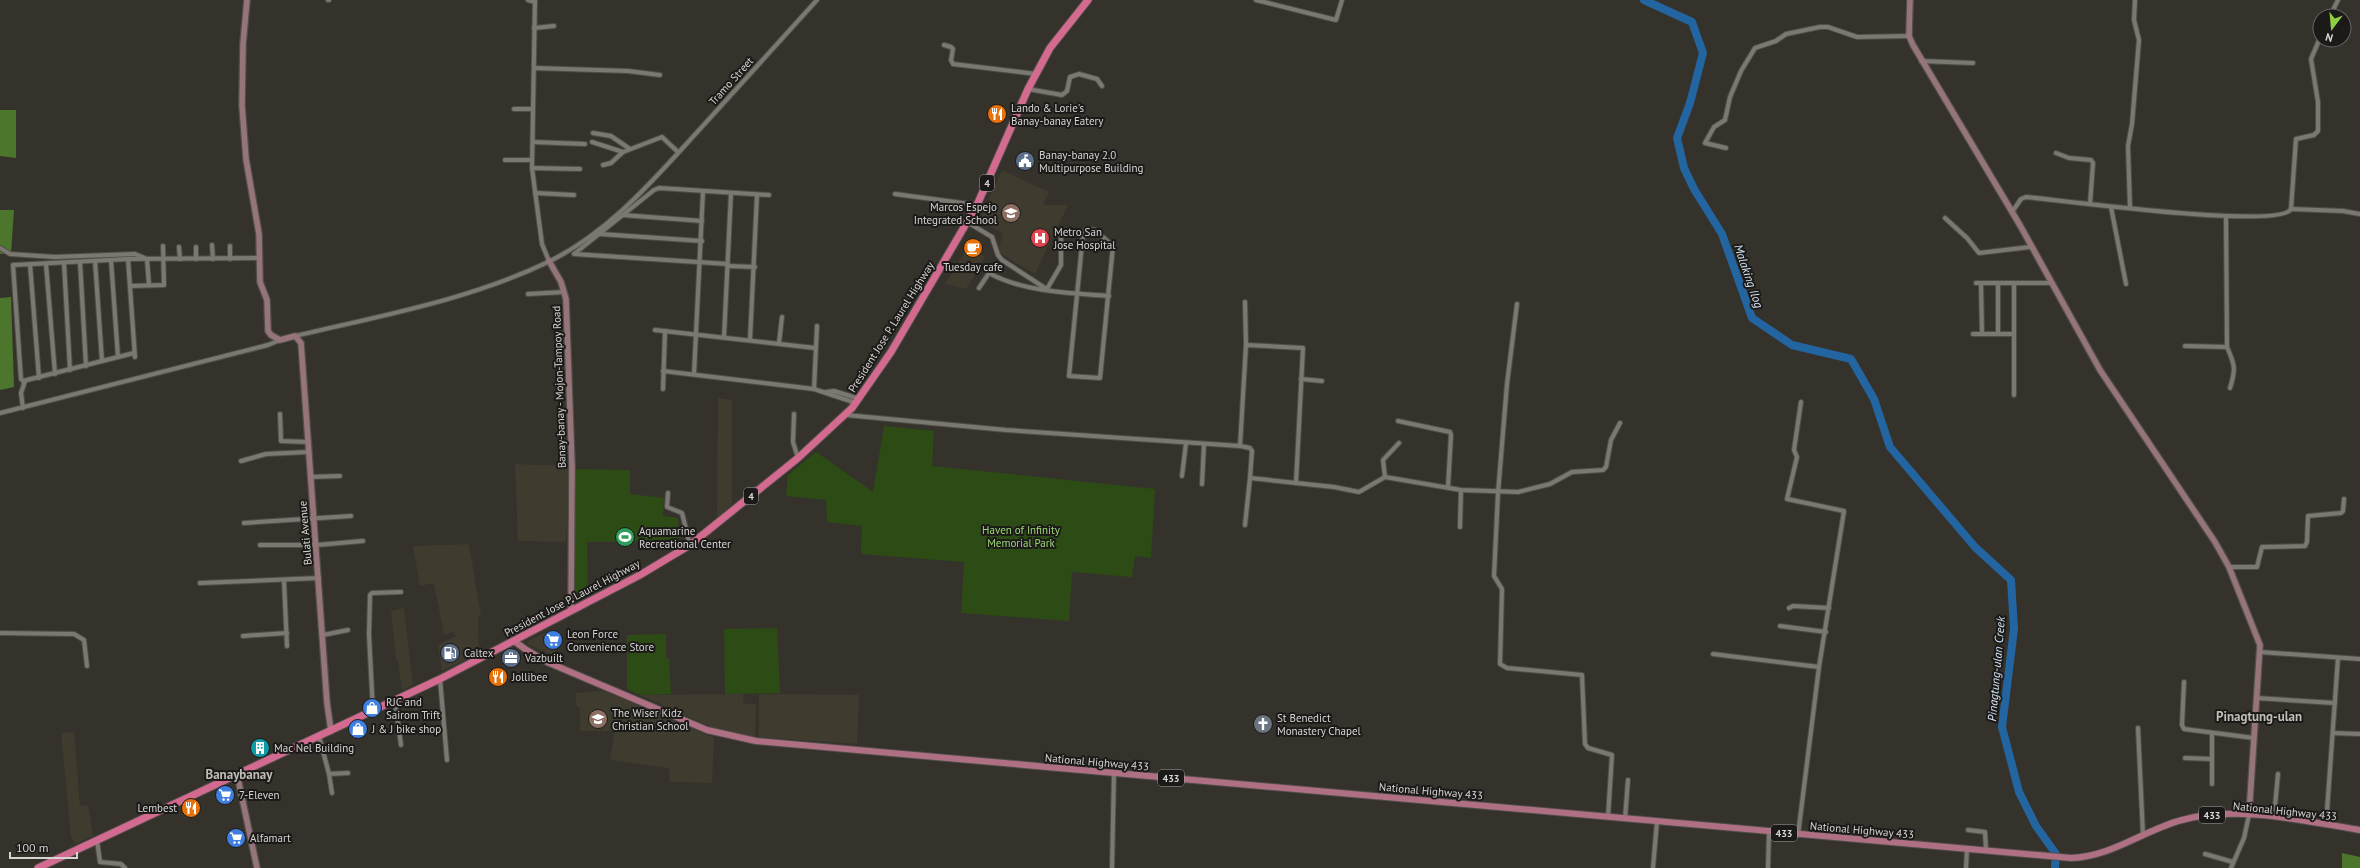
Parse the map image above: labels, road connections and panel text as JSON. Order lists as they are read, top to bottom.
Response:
{
  "streets": {
    "highway": ["4", "President Jose P. Laurel Highway"],
    "main road": ["National Highway 433", "433"],
    "street": ["Tramo Street", "Banay-banay - Mojon-Tampoy Road", "Bulati Avenue"]
  },
  "crossings": [
    ["Tramo Street", "Banay-banay - Mojon-Tampoy Road"],
    ["Tramo Street", "Bulati Avenue"],
    ["President Jose P. Laurel Highway", "Banay-banay - Mojon-Tampoy Road"],
    ["President Jose P. Laurel Highway", "Bulati Avenue"],
    ["President Jose P. Laurel Highway", "National Highway 433"]
  ],
  "districts": ["Pinagtung-ulan", "Banaybanay"],
  "water": ["Malaking Ilog", "Pinagtung-ulan Creek"],
  "parks": ["Haven of Infinity Memorial Park"],
  "places": {
    "restaurant": ["Lando & Lorie's Banay-banay Eatery", "Jollibee", "Lembest"],
    "public building": ["Banay-banay 2.0 Multipurpose Building"],
    "school or university": ["Marcos Espejo Integrated School", "The Wiser Kidz Christian School"],
    "hospital": ["Metro San Jose Hospital"],
    "cafe": ["Tuesday cafe"],
    "sports": ["Aquamarine Recreational Center"],
    "supermarket": ["Leon Force Convenience Store", "7-Eleven", "Alfamart"],
    "fuel station": ["Caltex"],
    "office": ["Vazbuilt"],
    "shop": ["RJC and Sairom Trift", "J & J bike shop"],
    "church": ["St Benedict Monastery Chapel"],
    "building": ["Mac Nel Building"]
  },
  "scale_bar": "100 m",
  "north": "bottom"
}
